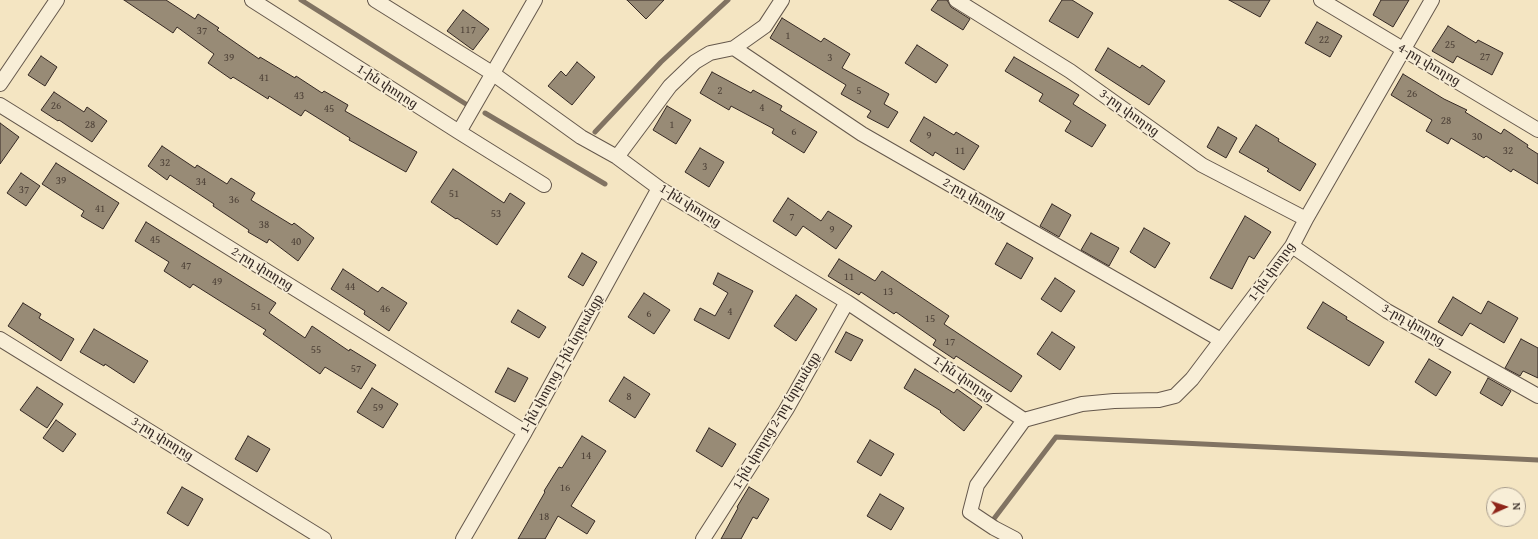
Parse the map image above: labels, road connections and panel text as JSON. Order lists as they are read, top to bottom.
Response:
{
  "streets": {
    "street": [
      "4-րդ փողոց",
      "1-ին փողոց",
      "3-րդ փողոց",
      "2-րդ փողոց",
      "1-ին փողոց 1-ին նրբանցք",
      "1-ին փողոց 2-րդ նրբանցք"
    ]
  },
  "crossings": [
    ["4-րդ փողոց", "1-ին փողոց"],
    ["1-ին փողոց", "3-րդ փողոց"],
    ["1-ին փողոց", "2-րդ փողոց"],
    ["1-ին փողոց", "1-ին փողոց 1-ին նրբանցք"],
    ["1-ին փողոց", "1-ին փողոց 2-րդ նրբանցք"],
    ["2-րդ փողոց", "1-ին փողոց 1-ին նրբանցք"]
  ],
  "house_numbers": [
    "117",
    "37",
    "1",
    "22",
    "25",
    "27",
    "39",
    "3",
    "41",
    "2",
    "5",
    "26",
    "43",
    "26",
    "4",
    "45",
    "28",
    "28",
    "1",
    "6",
    "9",
    "30",
    "11",
    "32",
    "32",
    "3",
    "39",
    "34",
    "37",
    "51",
    "36",
    "41",
    "53",
    "7",
    "38",
    "9",
    "45",
    "40",
    "47",
    "11",
    "49",
    "44",
    "13",
    "51",
    "46",
    "4",
    "6",
    "15",
    "17",
    "55",
    "57",
    "8",
    "59",
    "14",
    "16",
    "18"
  ],
  "north": "right"
}
